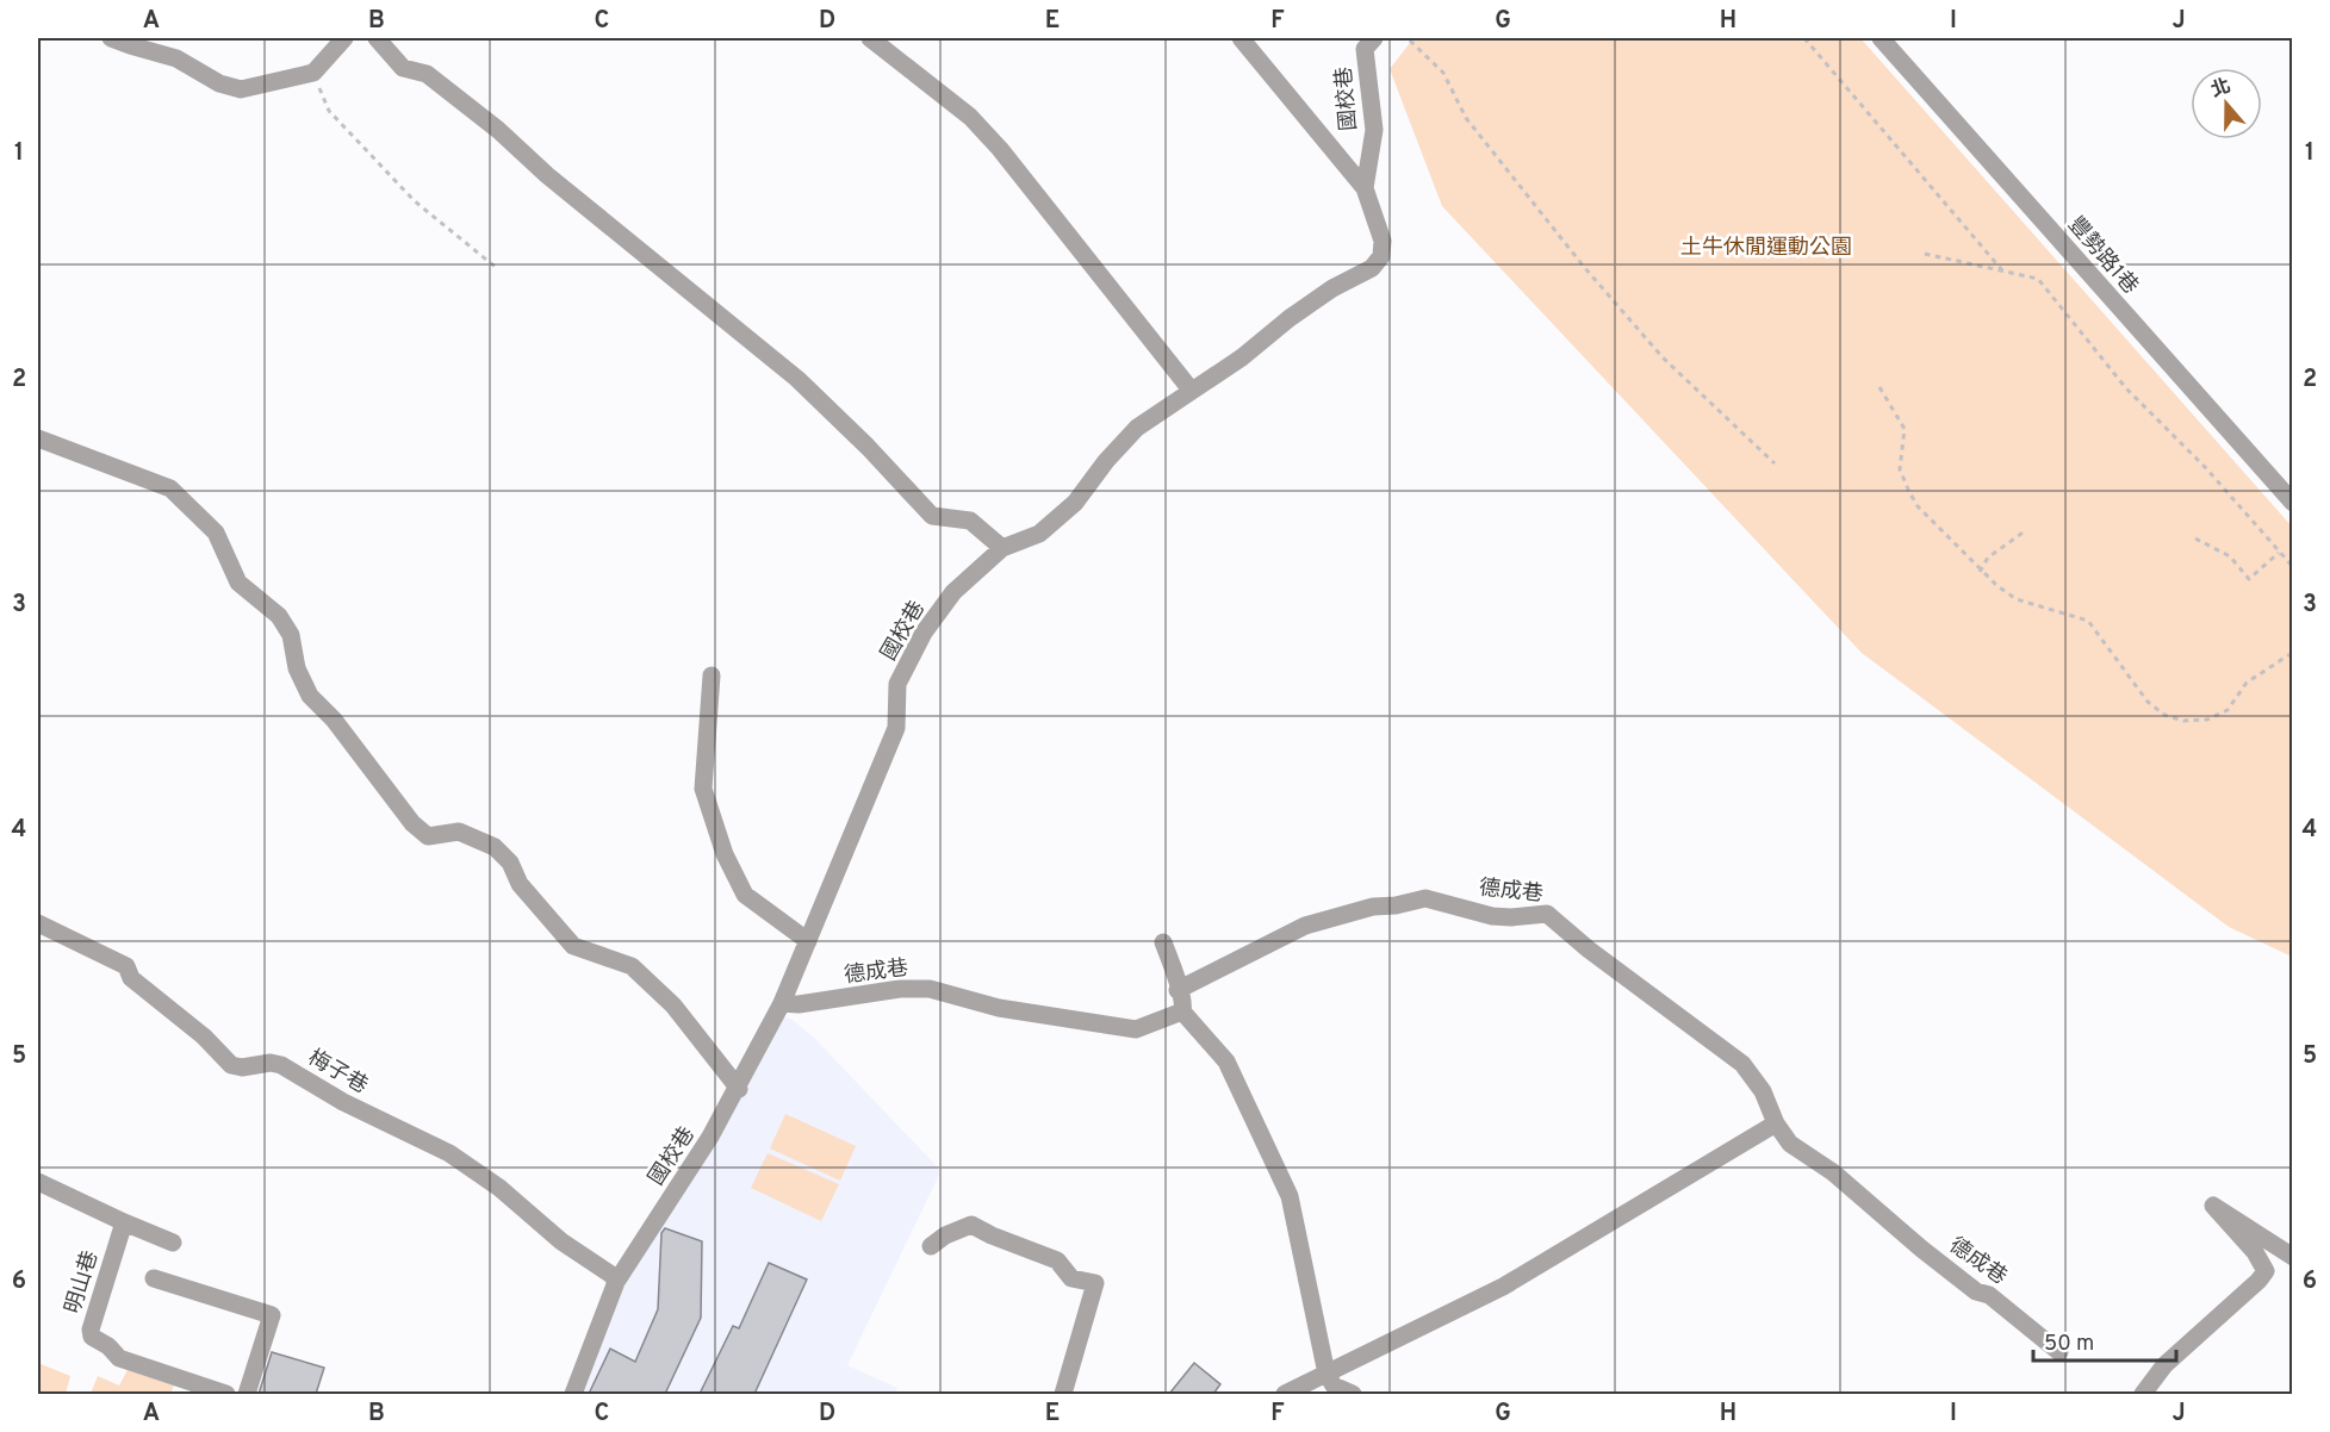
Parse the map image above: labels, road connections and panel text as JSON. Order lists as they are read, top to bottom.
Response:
{
  "streets": {
    "street": [
      "國校巷",
      "豐勢路1巷",
      "德成巷",
      "梅子巷",
      "明山巷"
    ]
  },
  "crossings": [
    ["國校巷", "德成巷"],
    ["國校巷", "梅子巷"]
  ],
  "parks": ["土牛休閒運動公園"],
  "scale_bar": "50 m",
  "north": "top",
  "grid": {
    "columns": [
      "A",
      "B",
      "C",
      "D",
      "E",
      "F",
      "G",
      "H",
      "I",
      "J"
    ],
    "rows": [
      "1",
      "2",
      "3",
      "4",
      "5",
      "6"
    ]
  }
}
